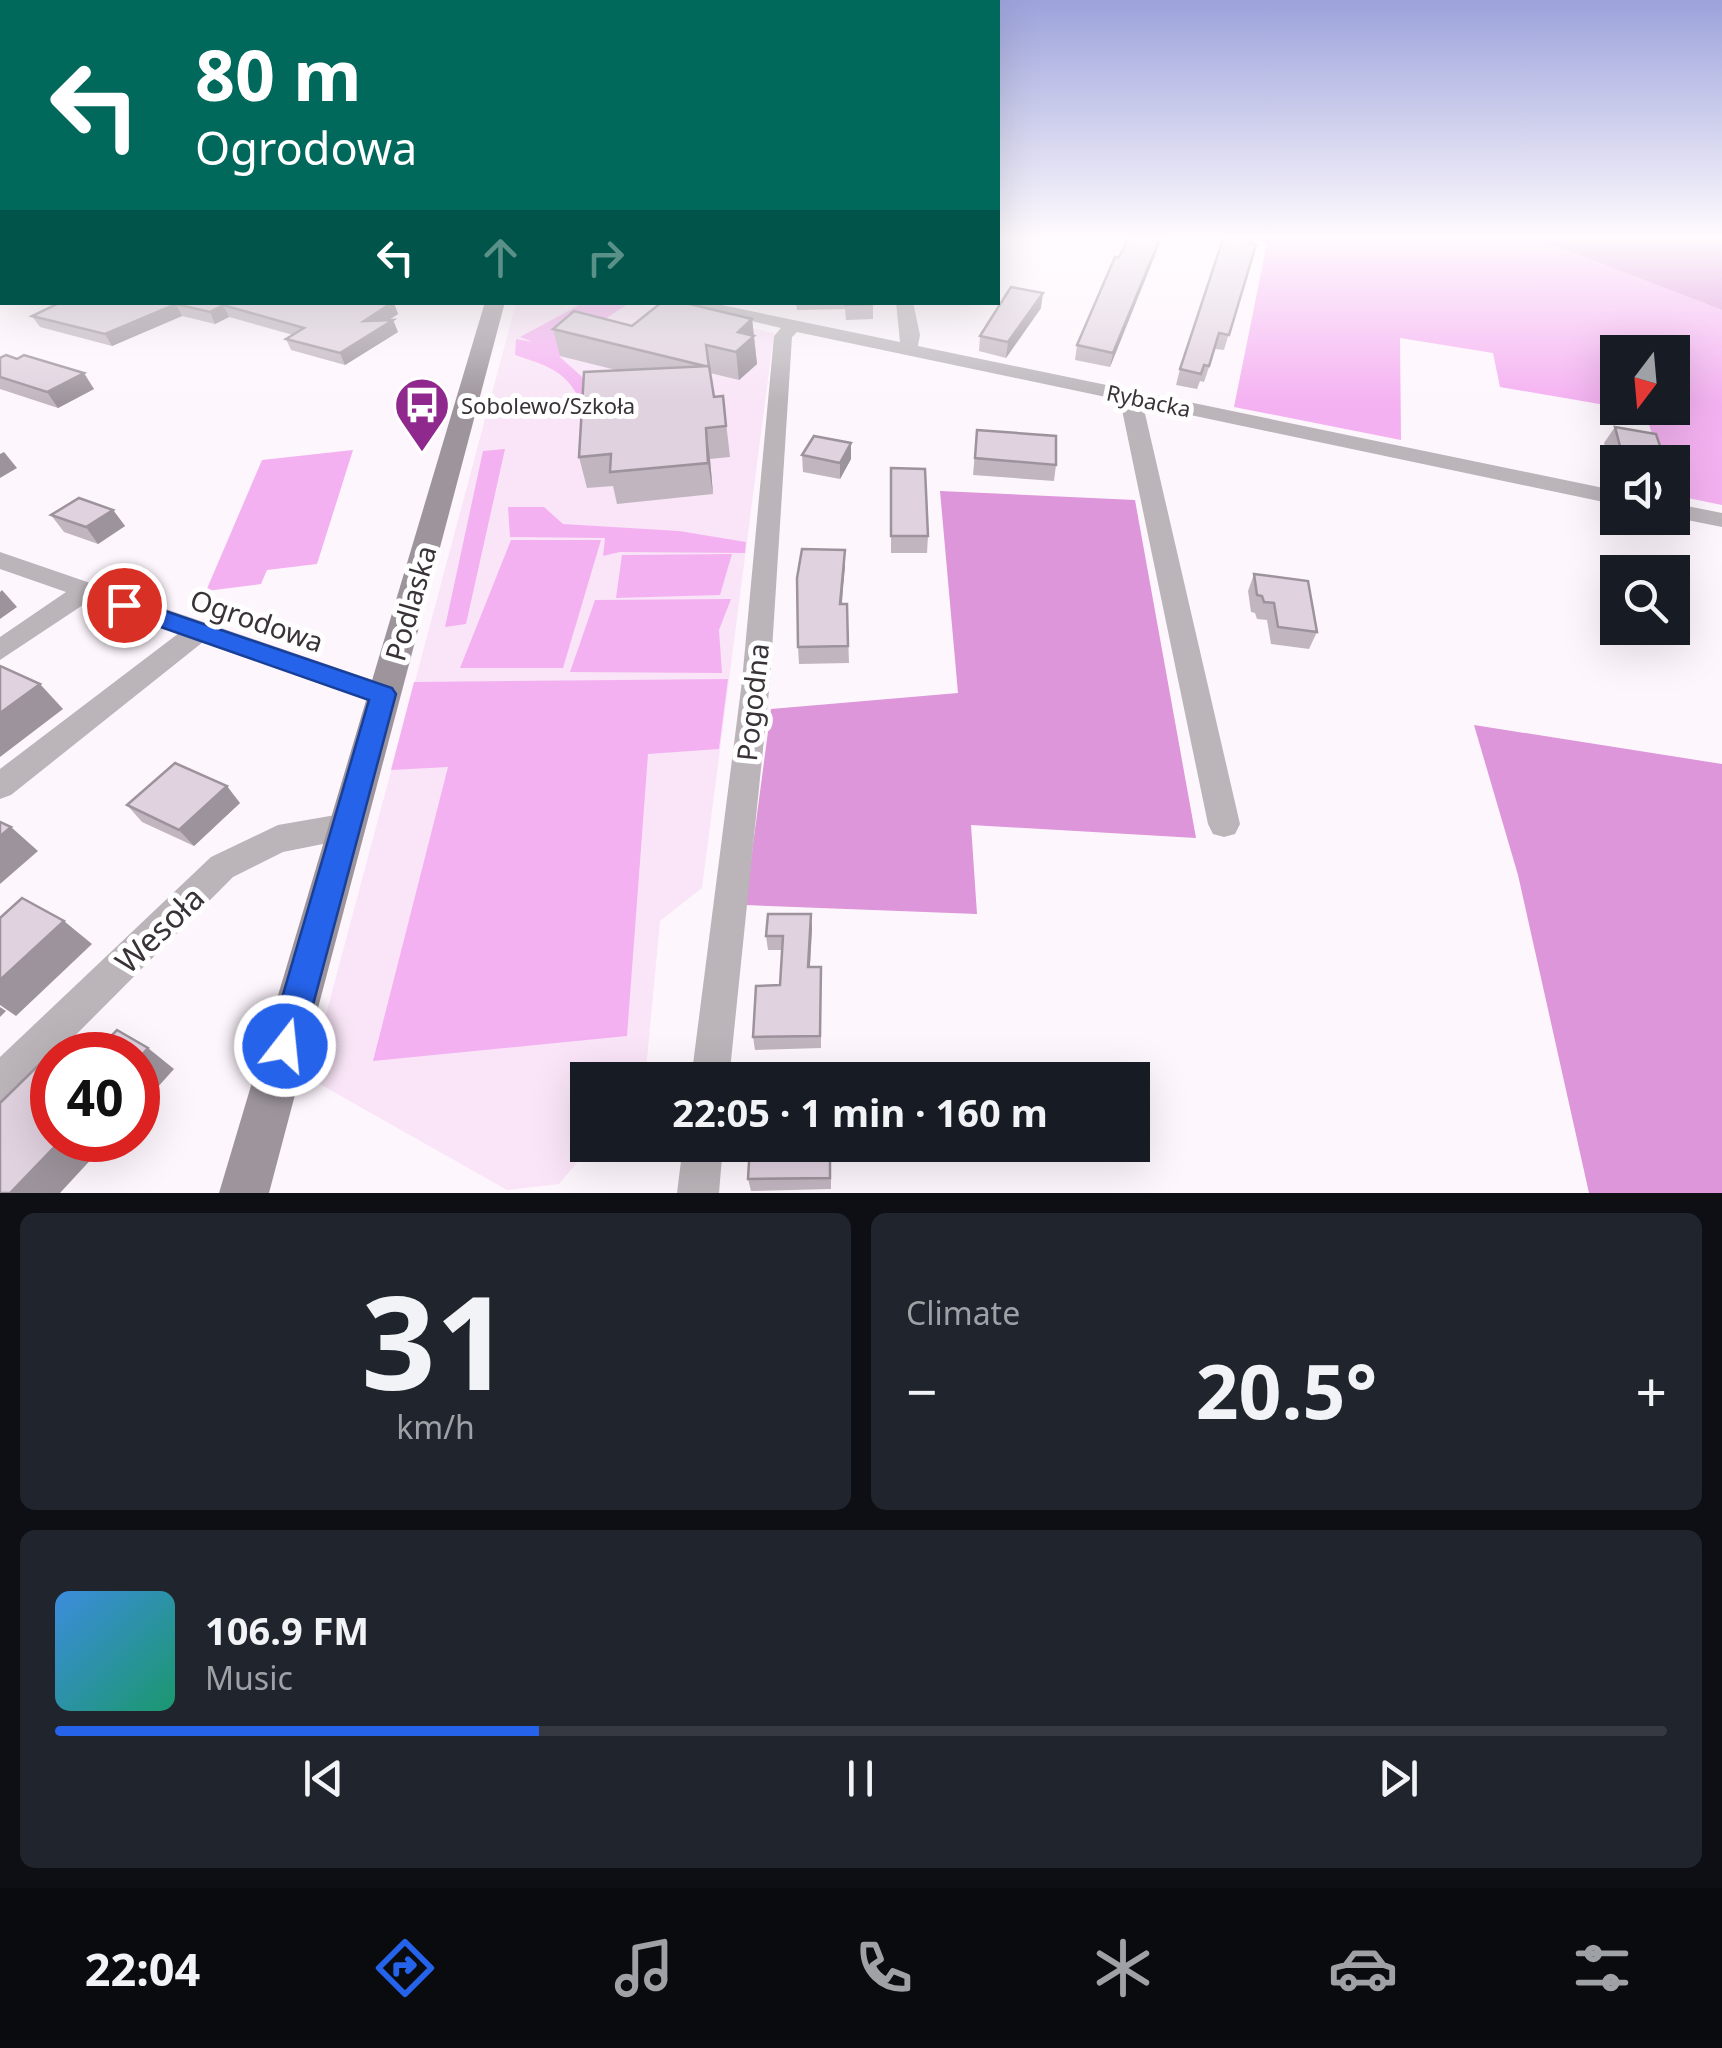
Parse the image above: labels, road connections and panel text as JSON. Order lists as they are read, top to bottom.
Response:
{
  "streets": {
    "street": [
      "Rybacka",
      "Podlaska",
      "Ogrodowa",
      "Pogodna",
      "Wesoła"
    ]
  },
  "crossings": [
    ["Rybacka", "Pogodna"],
    ["Podlaska", "Ogrodowa"],
    ["Podlaska", "Wesoła"]
  ],
  "places": {
    "bus stop": ["Sobolewo/Szkoła"]
  },
  "north": "bottom",
  "page": {
    "turn": ["80 m", "Ogrodowa"],
    "limit": "40",
    "trip": "22:05 · 1 min · 160 m",
    "tile": [
      ["31", "km/h"],
      "Climate"
    ],
    "heat": ["−", "20.5°", "+"],
    "song": ["106.9 FM", "Music"],
    "tabs": "22:04"
  }
}
